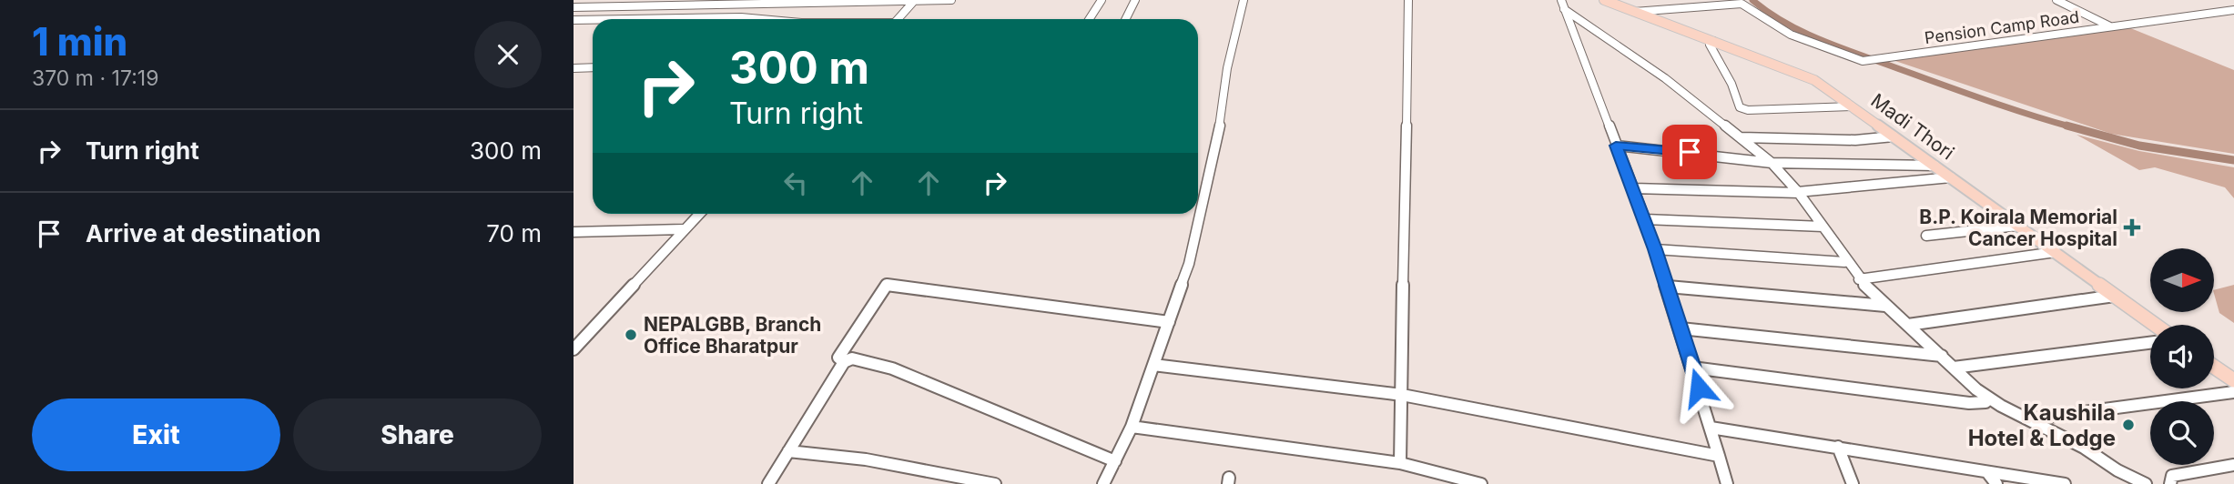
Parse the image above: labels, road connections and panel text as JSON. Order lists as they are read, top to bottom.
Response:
{
  "streets": {
    "main road": ["Madi Thori"],
    "street": ["Pension Camp Road"]
  },
  "places": {
    "health": ["B.P. Koirala Memorial Cancer Hospital"],
    "other": ["NEPALGBB, Branch Office Bharatpur", "Kaushila Hotel & Lodge"]
  },
  "north": "right",
  "page": {
    "heading": ["1 min", "370 m · 17:19"],
    "turn": ["300 m", "Turn right"],
    "list": [
      {
        "name": "Turn right",
        "value": "300 m"
      },
      {
        "name": "Arrive at destination",
        "value": "70 m"
      }
    ],
    "buttons": ["Exit", "Share"]
  }
}
